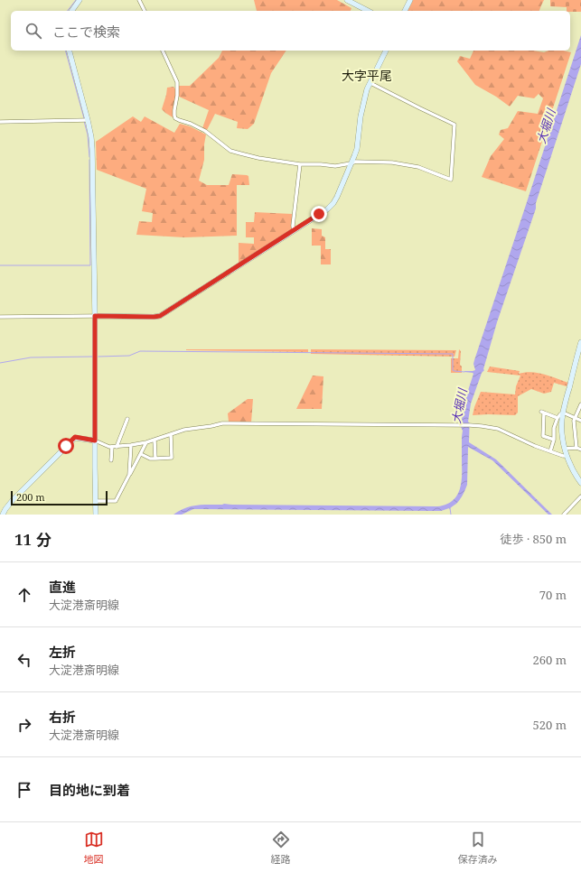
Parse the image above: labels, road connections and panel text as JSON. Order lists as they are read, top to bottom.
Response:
{
  "districts": ["大字平尾"],
  "water": ["大堀川"],
  "scale_bar": "200 m",
  "page": {
    "search": "ここで検索",
    "scale": "200 m",
    "heading": ["11 分", "徒歩 · 850 m"],
    "list": [
      ["直進", "大淀港斎明線", "70 m"],
      ["左折", "大淀港斎明線", "260 m"],
      ["右折", "大淀港斎明線", "520 m"],
      "目的地に到着"
    ],
    "nav": ["地図", "経路", "保存済み"]
  }
}
